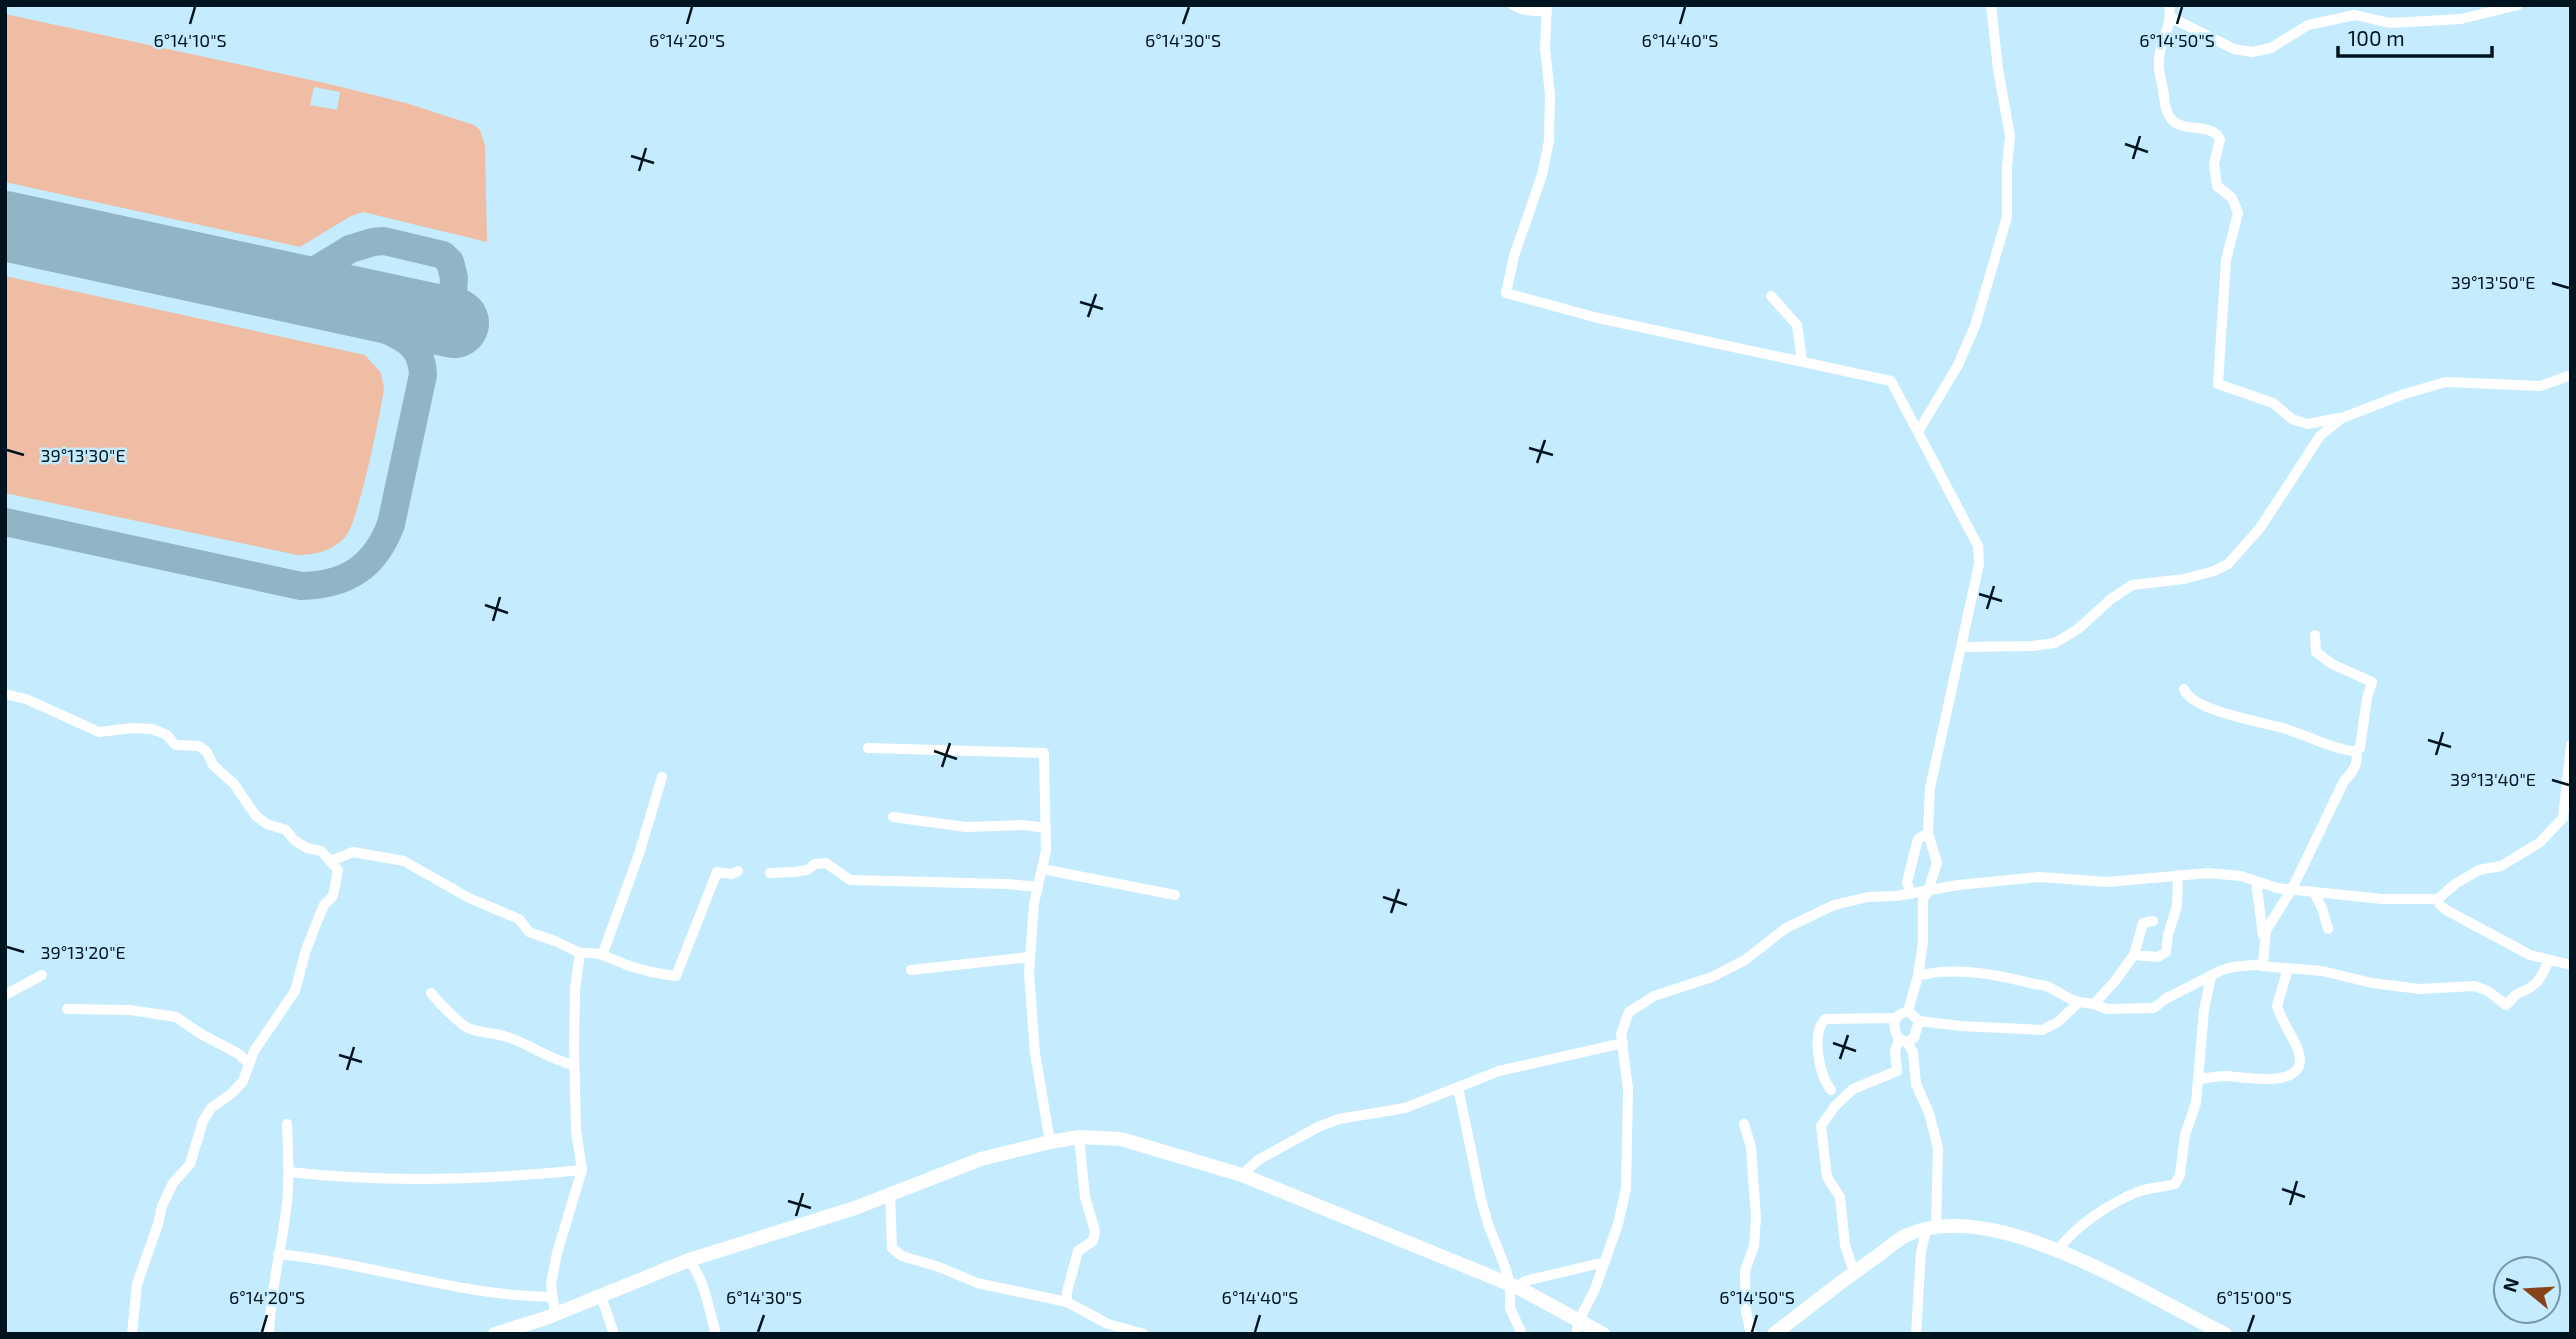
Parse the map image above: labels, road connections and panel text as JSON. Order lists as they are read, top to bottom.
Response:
{
  "scale_bar": "100 m",
  "north": "left",
  "coordinates": [
    "6°14'10\"S",
    "6°14'20\"S",
    "6°14'30\"S",
    "6°14'40\"S",
    "6°14'50\"S",
    "39°13'50\"E",
    "39°13'30\"E",
    "39°13'40\"E",
    "39°13'20\"E",
    "6°15'00\"S"
  ]
}
